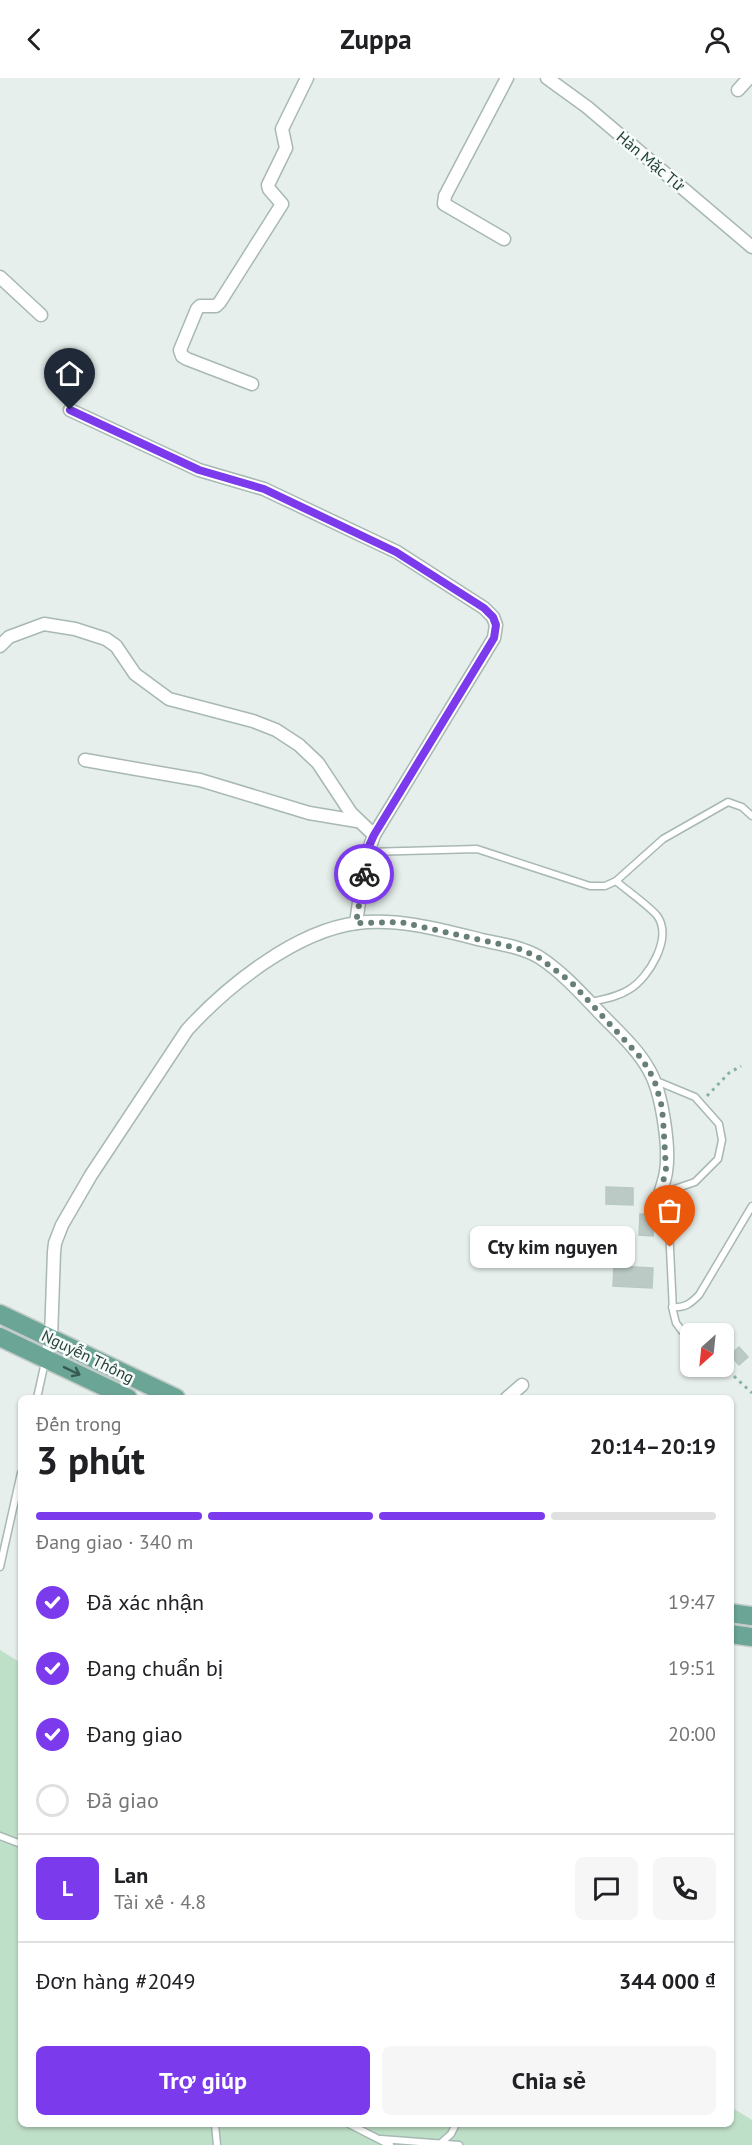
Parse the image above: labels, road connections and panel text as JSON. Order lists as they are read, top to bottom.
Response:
{
  "streets": {
    "main road": ["Nguyễn Thông"],
    "street": ["Hàn Mặc Tử"]
  },
  "places": ["Cty kim nguyen"],
  "north": "bottom left",
  "page": {
    "header": "Zuppa",
    "bubble": "Cty kim nguyen",
    "heading": ["3 phút", "Đến trong", "20:14–20:19"],
    "panel": [
      "Lan",
      "Tài xế · 4.8",
      "Đơn hàng #2049",
      "344 000 ₫"
    ],
    "bar": "Đang giao · 340 m",
    "list": [
      ["Đã xác nhận", "19:47"],
      ["Đang chuẩn bị", "19:51"],
      ["Đang giao", "20:00"],
      "Đã giao"
    ],
    "round": "L",
    "buttons": ["Trợ giúp", "Chia sẻ"]
  }
}
